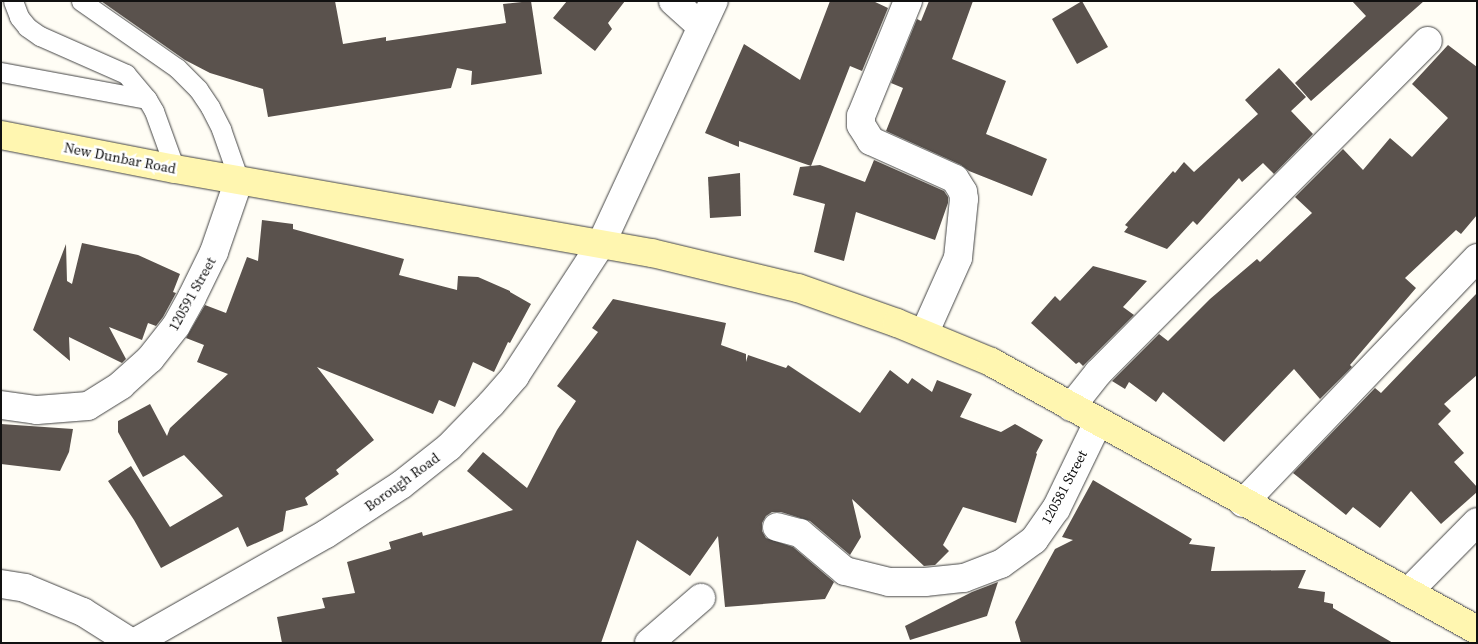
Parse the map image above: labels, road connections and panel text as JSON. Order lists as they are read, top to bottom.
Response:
{
  "streets": {
    "street": [
      "New Dunbar Road",
      "120591 Street",
      "Borough Road",
      "120581 Street"
    ]
  },
  "crossings": [
    ["New Dunbar Road", "120591 Street"],
    ["New Dunbar Road", "Borough Road"],
    ["New Dunbar Road", "120581 Street"]
  ]
}
